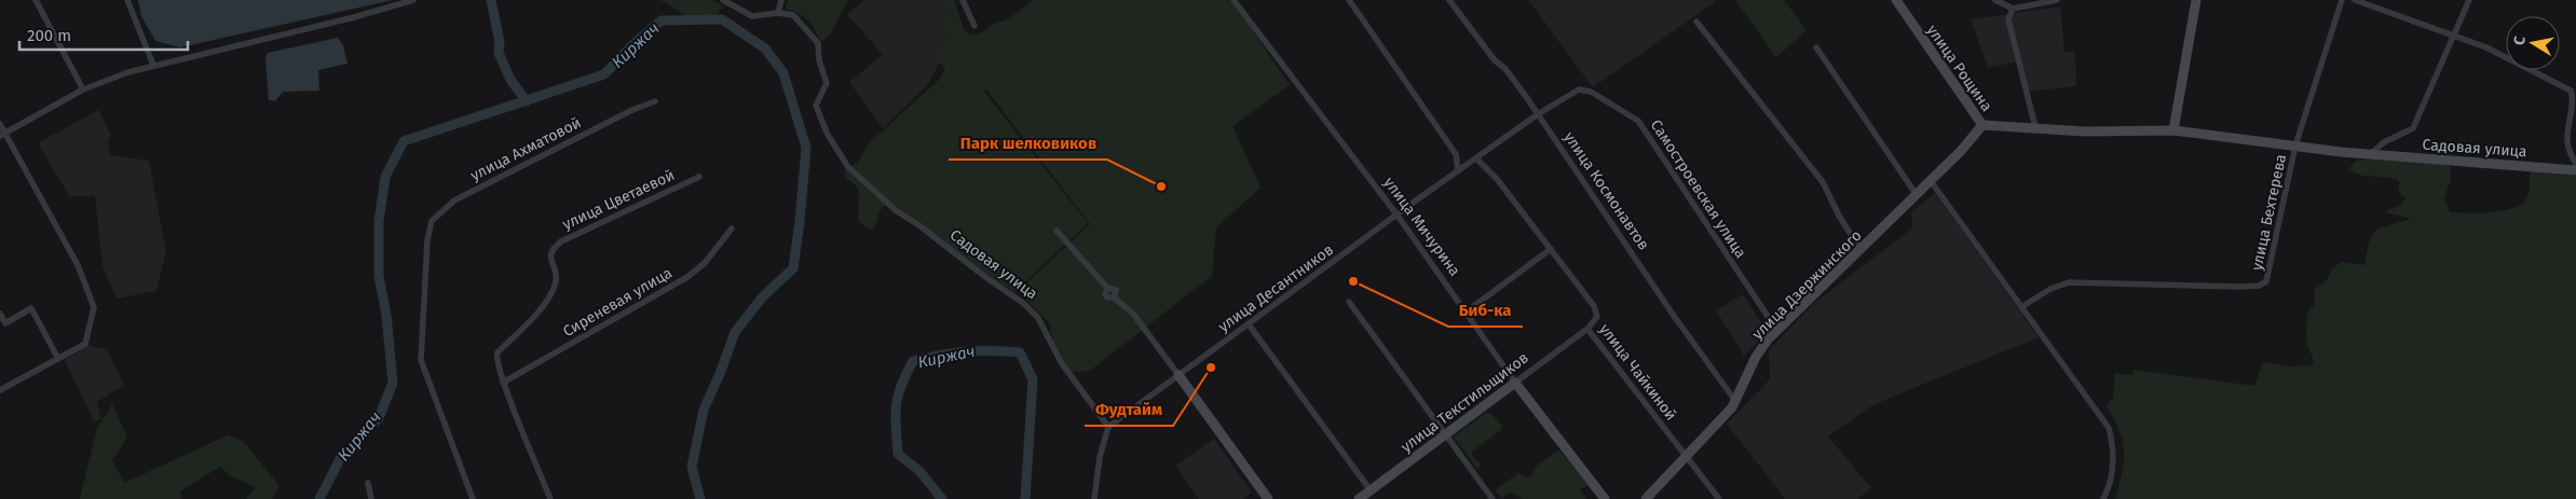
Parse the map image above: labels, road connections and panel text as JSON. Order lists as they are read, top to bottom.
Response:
{
  "streets": {
    "street": [
      "улица Рощина",
      "Садовая улица",
      "улица Ахматовой",
      "Самостроевская улица",
      "улица Космонавтов",
      "улица Цветаевой",
      "улица Бехтерева",
      "улица Мичурина",
      "улица Дзержинского",
      "улица Десантников",
      "Сиреневая улица",
      "улица Чайкиной",
      "улица Текстильщиков"
    ]
  },
  "crossings": [
    ["улица Рощина", "Садовая улица"],
    ["улица Рощина", "улица Дзержинского"],
    ["Садовая улица", "улица Бехтерева"],
    ["Садовая улица", "улица Дзержинского"],
    ["Садовая улица", "улица Десантников"],
    ["Самостроевская улица", "улица Космонавтов"],
    ["Самостроевская улица", "улица Дзержинского"],
    ["улица Космонавтов", "улица Дзержинского"],
    ["улица Цветаевой", "Сиреневая улица"],
    ["улица Мичурина", "улица Десантников"],
    ["улица Мичурина", "улица Текстильщиков"],
    ["улица Дзержинского", "улица Чайкиной"],
    ["улица Десантников", "улица Чайкиной"],
    ["улица Чайкиной", "улица Текстильщиков"]
  ],
  "water": ["Киржач"],
  "places": ["Парк шелковиков", "Биб-ка", "Фудтайм"],
  "scale_bar": "200 m",
  "north": "left"
}
